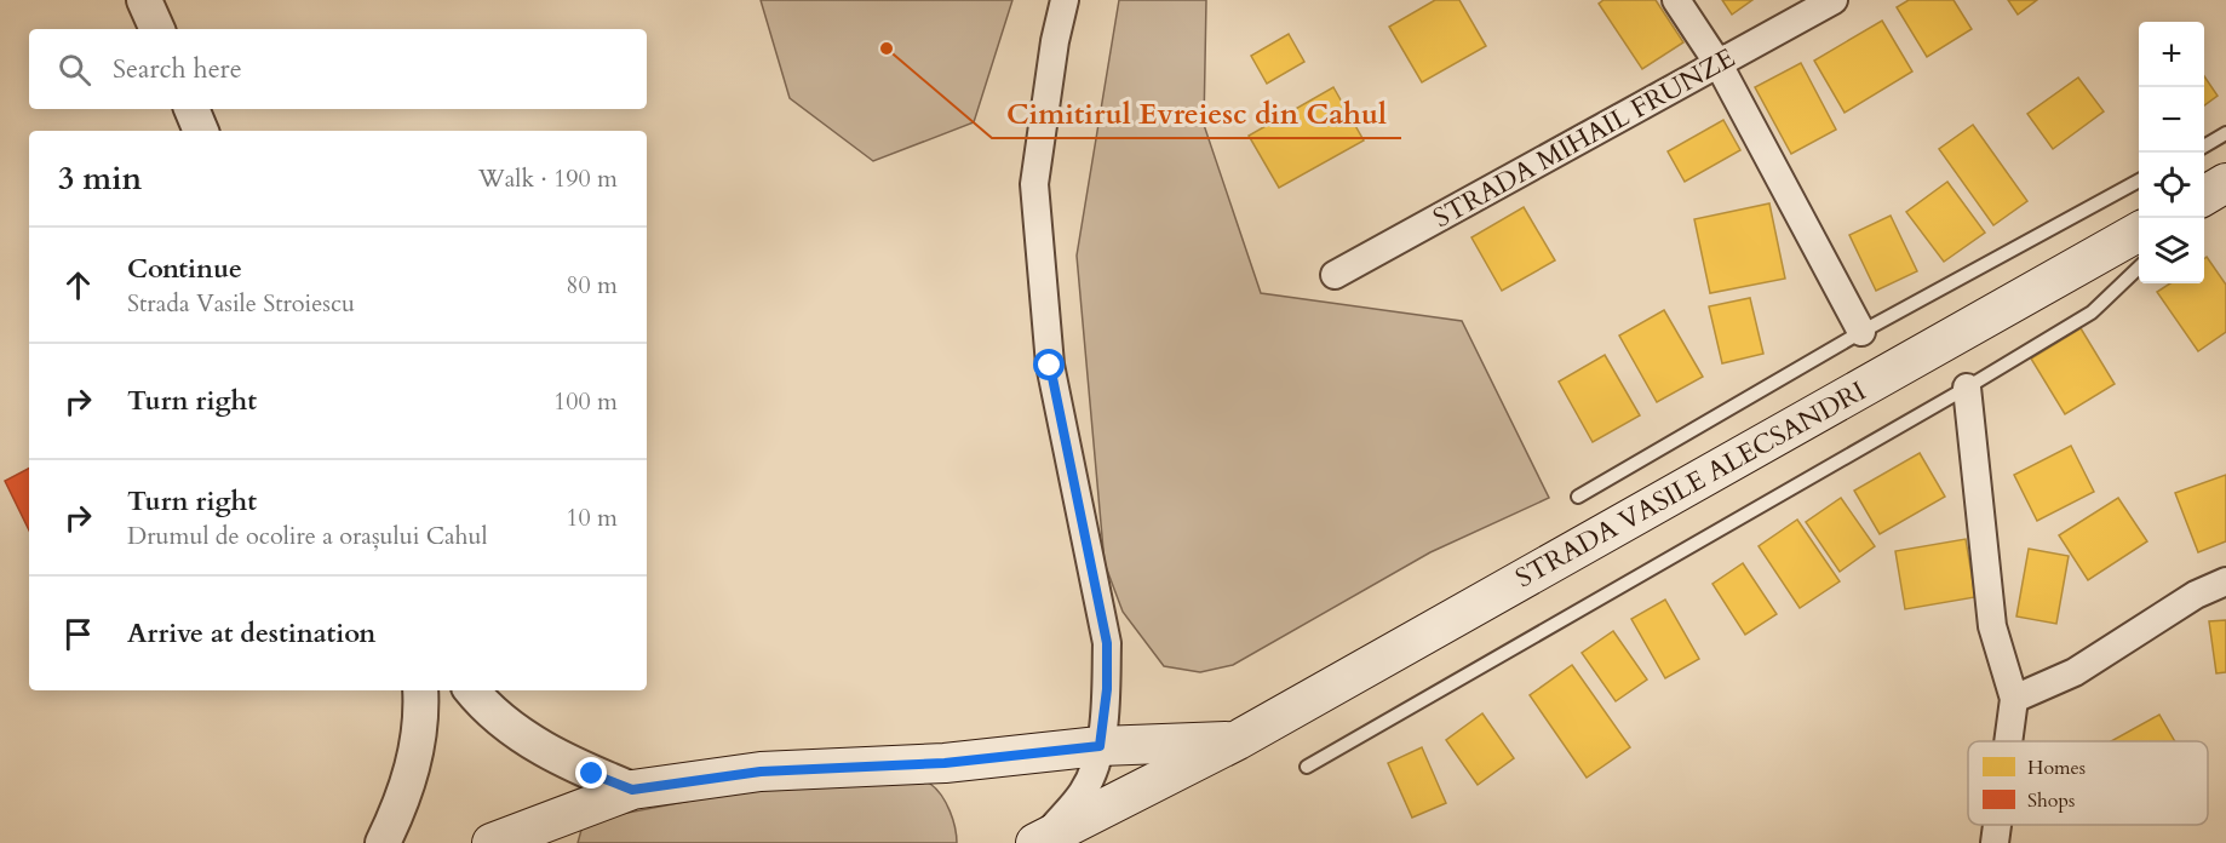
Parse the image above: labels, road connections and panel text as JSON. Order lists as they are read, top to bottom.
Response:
{
  "streets": {
    "main road": ["STRADA VASILE ALECSANDRI"],
    "street": ["STRADA MIHAIL FRUNZE"]
  },
  "places": ["Cimitirul Evreiesc din Cahul"],
  "legend": ["Homes", "Shops"],
  "page": {
    "map_buttons": ["+", "−"],
    "search": "Search here",
    "heading": ["3 min", "Walk · 190 m"],
    "list": [
      ["Continue", "Strada Vasile Stroiescu", "80 m"],
      ["Turn right", "100 m"],
      ["Turn right", "Drumul de ocolire a orașului Cahul", "10 m"],
      "Arrive at destination"
    ]
  }
}
